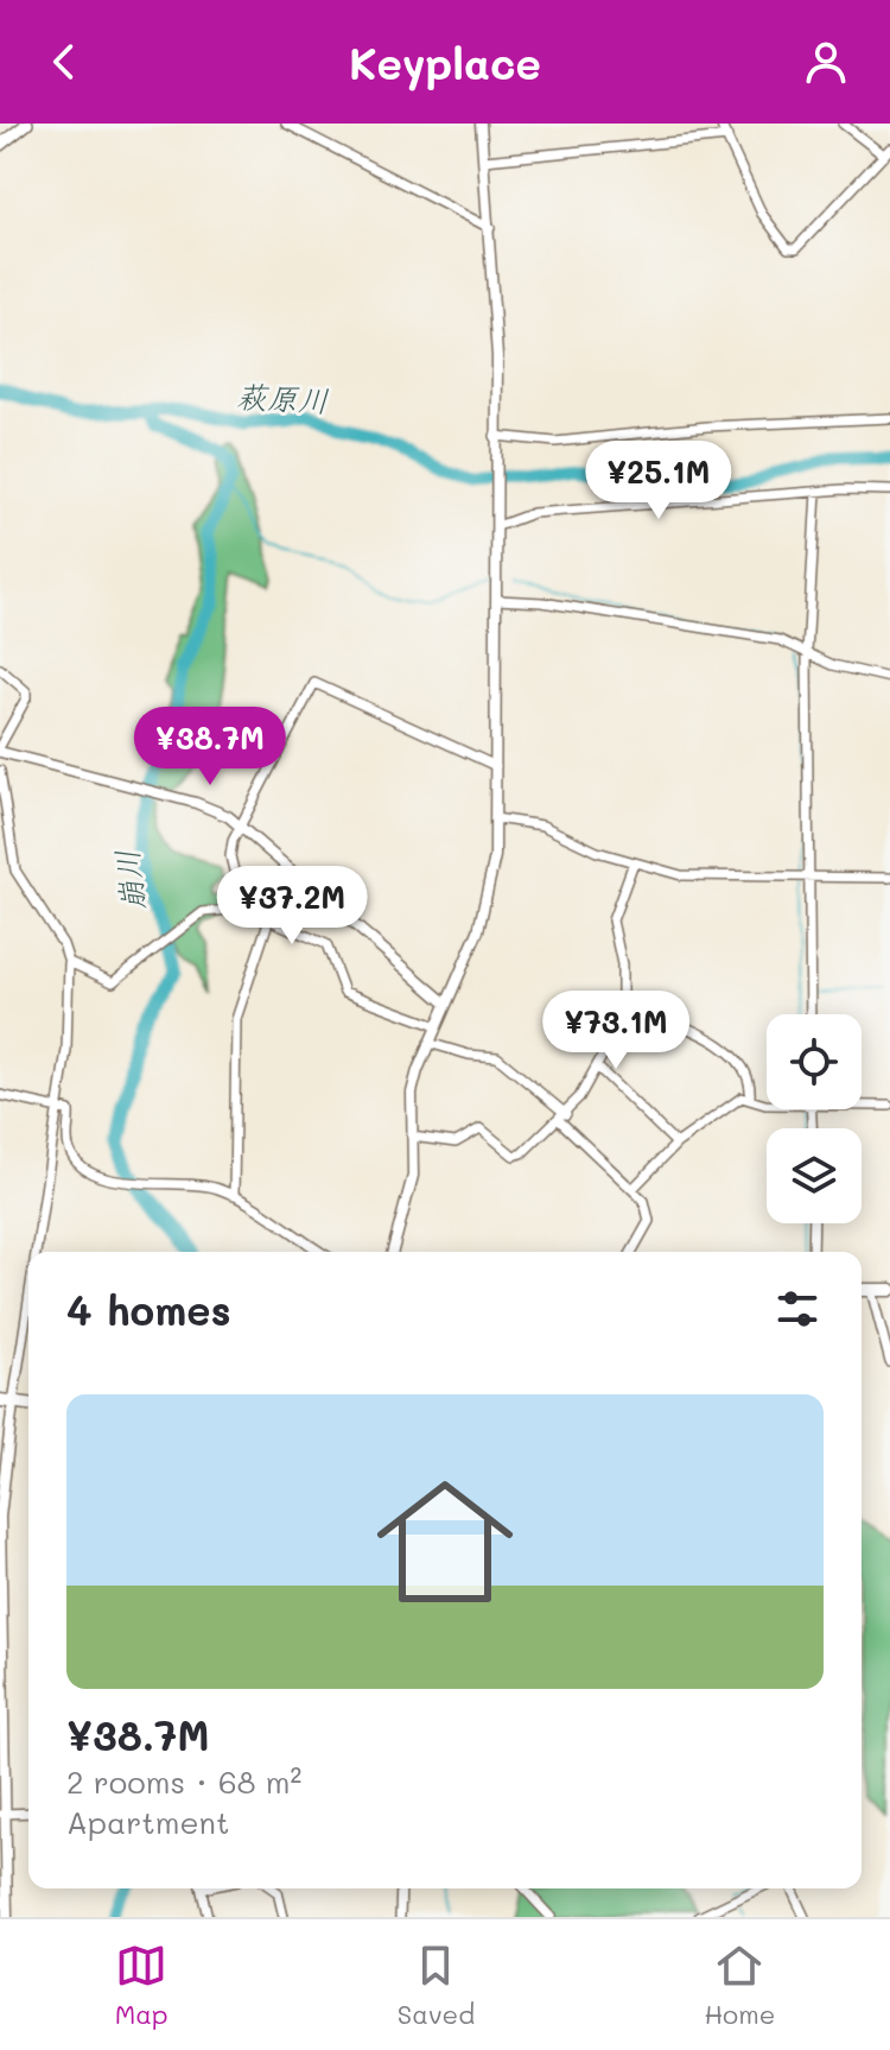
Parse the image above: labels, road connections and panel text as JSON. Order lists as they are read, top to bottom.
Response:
{
  "water": ["萩原川", "崩川"],
  "page": {
    "header": "Keyplace",
    "price": [
      "¥25.1M",
      "¥38.7M",
      "¥37.2M",
      "¥73.1M"
    ],
    "heading": "4 homes",
    "list": [
      {
        "name": "¥38.7M",
        "note": "2 rooms · 68 m² · Apartment"
      }
    ],
    "tabs": ["Map", "Saved", "Home"]
  }
}
